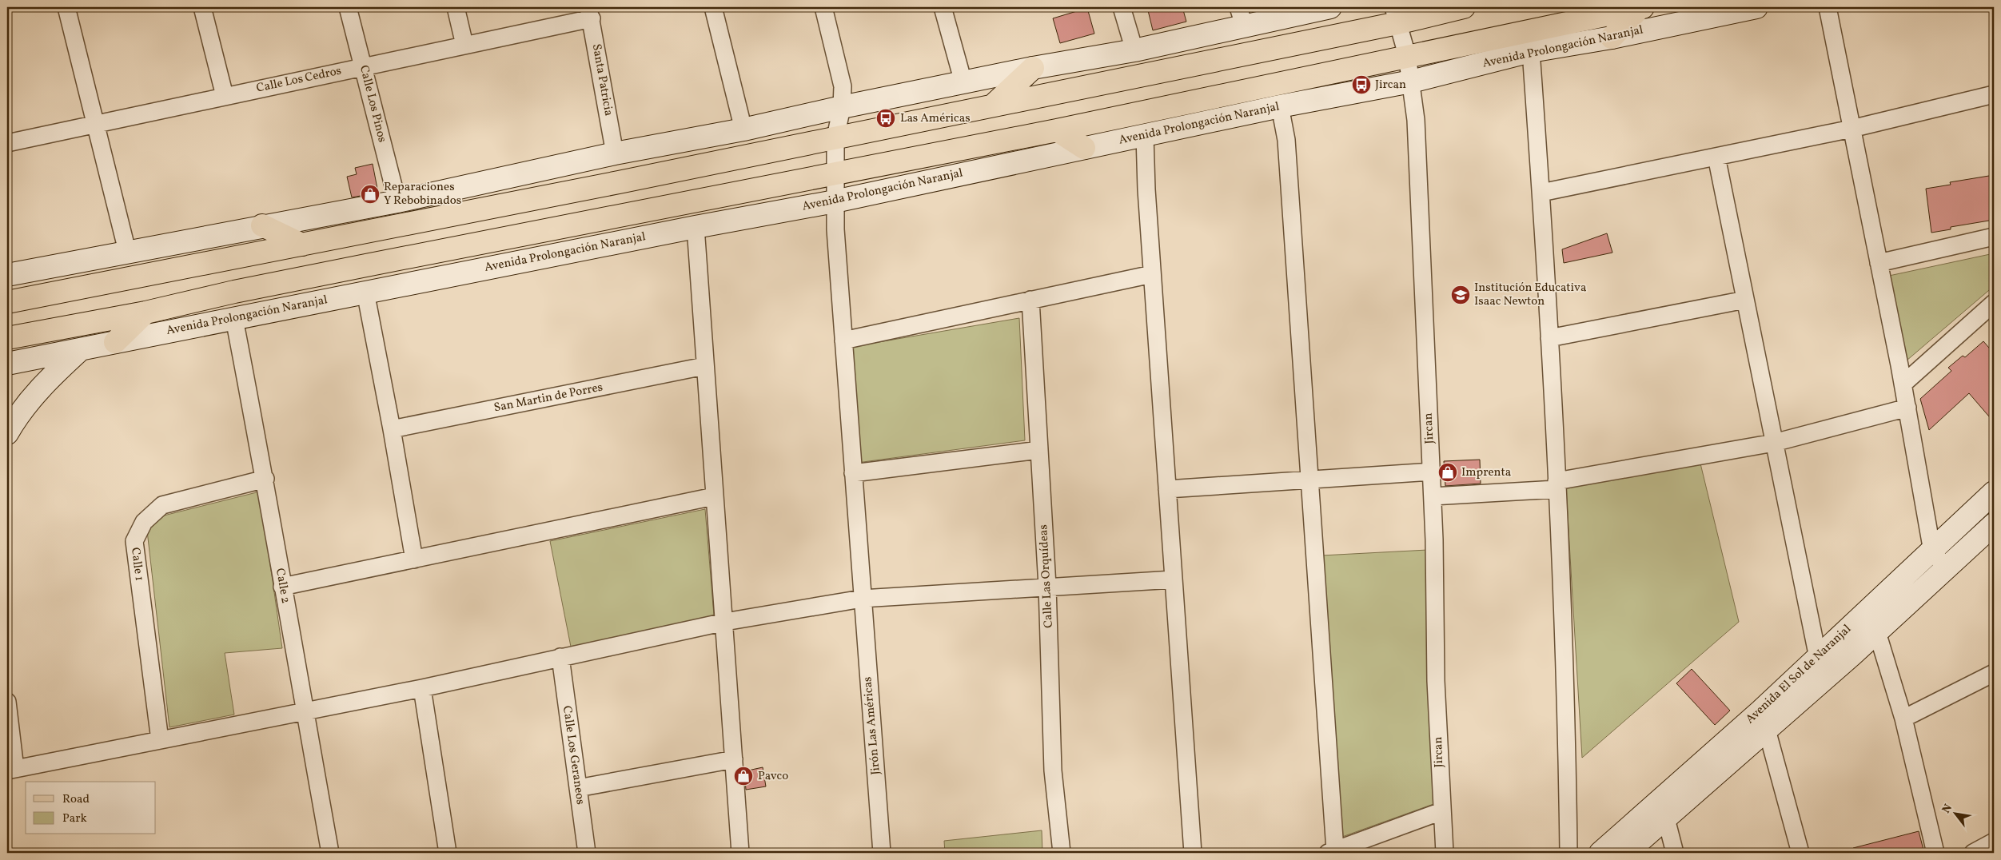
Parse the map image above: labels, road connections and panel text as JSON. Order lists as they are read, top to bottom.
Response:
{
  "streets": {
    "main road": ["Avenida Prolongación Naranjal"],
    "street": [
      "Calle Los Cedros",
      "Santa Patricia",
      "Calle Los Pinos",
      "San Martin de Porres",
      "Jircan",
      "Calle 1",
      "Calle Las Orquídeas",
      "Calle 2",
      "Avenida El Sol de Naranjal",
      "Jirón Las Américas",
      "Calle Los Geraneos"
    ]
  },
  "crossings": [
    ["Avenida Prolongación Naranjal", "Jircan"],
    ["Avenida Prolongación Naranjal", "Calle 2"],
    ["Avenida Prolongación Naranjal", "Jirón Las Américas"],
    ["Calle Los Cedros", "Santa Patricia"],
    ["Calle Los Cedros", "Calle Los Pinos"],
    ["Calle 1", "Calle 2"]
  ],
  "places": {
    "bus stop": ["Jircan", "Las Américas"],
    "shop": ["Reparaciones Y Rebobinados", "Imprenta", "Pavco"],
    "school or university": ["Institución Educativa Isaac Newton"]
  },
  "legend": ["Road", "Park"],
  "north": "top left"
}
